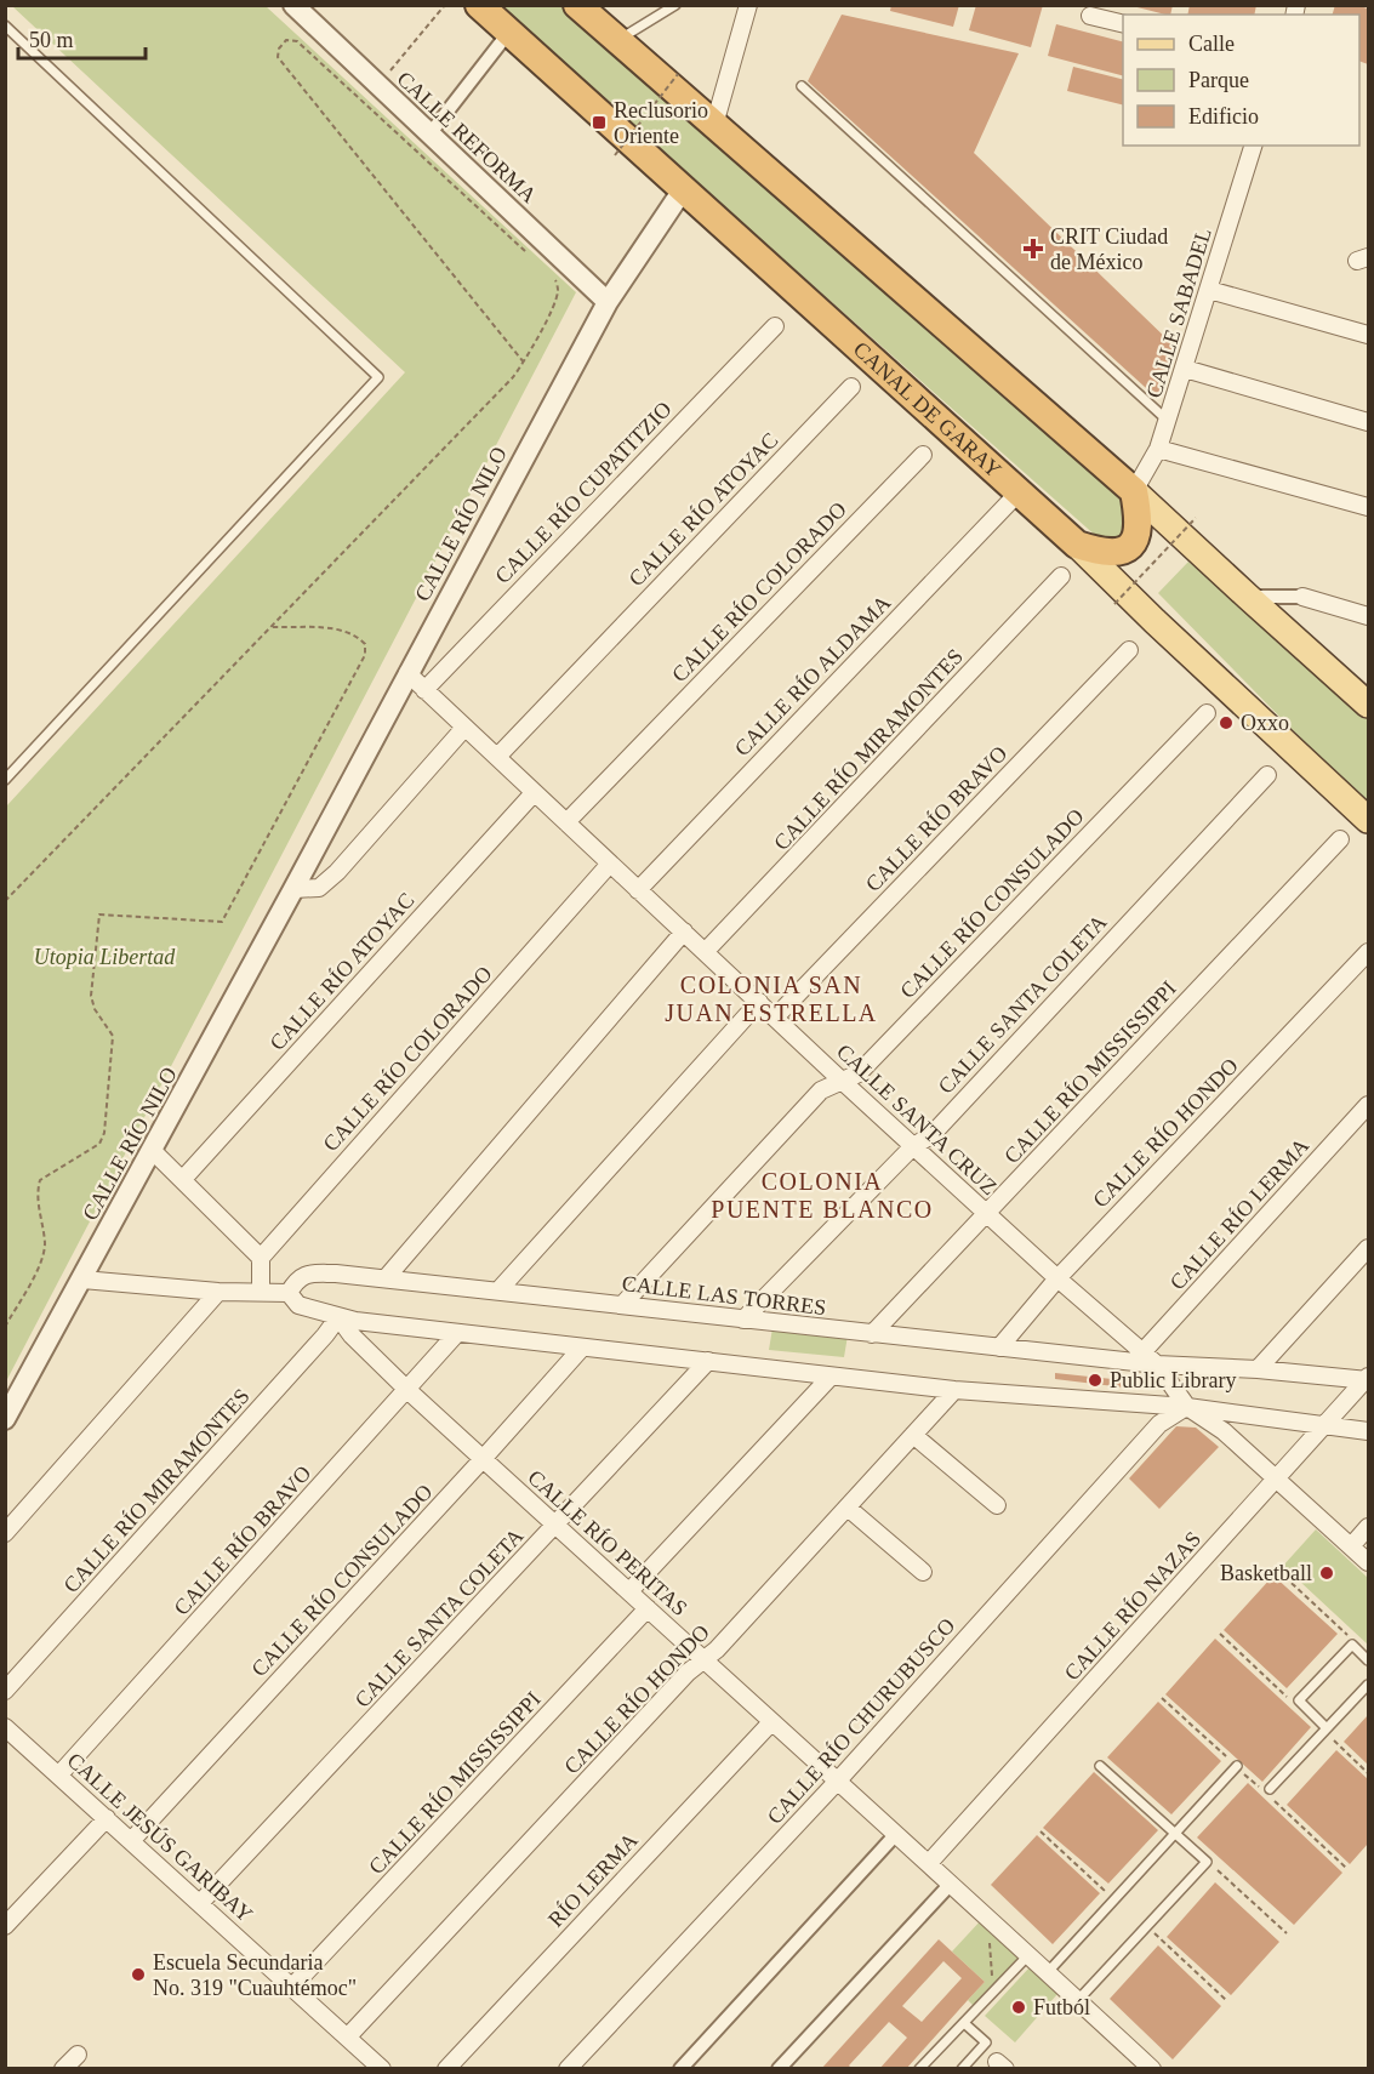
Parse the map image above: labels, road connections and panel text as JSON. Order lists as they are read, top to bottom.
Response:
{
  "streets": {
    "highway": ["CANAL DE GARAY"],
    "street": [
      "CALLE REFORMA",
      "CALLE SABADEL",
      "CALLE RÍO CUPATITZIO",
      "CALLE RÍO ATOYAC",
      "CALLE RÍO NILO",
      "CALLE RÍO COLORADO",
      "CALLE RÍO ALDAMA",
      "CALLE RÍO MIRAMONTES",
      "CALLE RÍO BRAVO",
      "CALLE RÍO CONSULADO",
      "CALLE SANTA COLETA",
      "CALLE RÍO MISSISSIPPI",
      "CALLE SANTA CRUZ",
      "CALLE RÍO HONDO",
      "CALLE RÍO LERMA",
      "CALLE LAS TORRES",
      "CALLE RÍO PERITAS",
      "CALLE RÍO NAZAS",
      "CALLE RÍO CHURUBUSCO",
      "CALLE JESÚS GARIBAY",
      "RÍO LERMA"
    ]
  },
  "crossings": [
    ["CALLE REFORMA", "CALLE RÍO NILO"],
    ["CANAL DE GARAY", "CALLE RÍO NILO"],
    ["CANAL DE GARAY", "CALLE RÍO ALDAMA"],
    ["CALLE RÍO CUPATITZIO", "CALLE SANTA CRUZ"],
    ["CALLE RÍO ATOYAC", "CALLE SANTA CRUZ"],
    ["CALLE RÍO NILO", "CALLE SANTA CRUZ"],
    ["CALLE RÍO COLORADO", "CALLE SANTA CRUZ"],
    ["CALLE RÍO ALDAMA", "CALLE SANTA CRUZ"],
    ["CALLE RÍO MIRAMONTES", "CALLE SANTA CRUZ"],
    ["CALLE RÍO MIRAMONTES", "CALLE RÍO PERITAS"],
    ["CALLE RÍO BRAVO", "CALLE SANTA CRUZ"],
    ["CALLE RÍO BRAVO", "CALLE RÍO PERITAS"],
    ["CALLE RÍO BRAVO", "CALLE JESÚS GARIBAY"],
    ["CALLE RÍO CONSULADO", "CALLE SANTA CRUZ"],
    ["CALLE RÍO CONSULADO", "CALLE LAS TORRES"],
    ["CALLE RÍO CONSULADO", "CALLE RÍO PERITAS"],
    ["CALLE RÍO CONSULADO", "CALLE JESÚS GARIBAY"],
    ["CALLE SANTA COLETA", "CALLE SANTA CRUZ"],
    ["CALLE SANTA COLETA", "CALLE LAS TORRES"],
    ["CALLE SANTA COLETA", "CALLE RÍO PERITAS"],
    ["CALLE SANTA COLETA", "CALLE JESÚS GARIBAY"],
    ["CALLE RÍO MISSISSIPPI", "CALLE SANTA CRUZ"],
    ["CALLE RÍO MISSISSIPPI", "CALLE LAS TORRES"],
    ["CALLE RÍO MISSISSIPPI", "CALLE RÍO PERITAS"],
    ["CALLE RÍO MISSISSIPPI", "CALLE JESÚS GARIBAY"],
    ["CALLE SANTA CRUZ", "CALLE RÍO HONDO"],
    ["CALLE SANTA CRUZ", "CALLE RÍO LERMA"],
    ["CALLE SANTA CRUZ", "CALLE LAS TORRES"],
    ["CALLE SANTA CRUZ", "CALLE RÍO NAZAS"],
    ["CALLE SANTA CRUZ", "CALLE RÍO CHURUBUSCO"],
    ["CALLE RÍO HONDO", "CALLE LAS TORRES"],
    ["CALLE RÍO HONDO", "CALLE RÍO PERITAS"],
    ["CALLE RÍO HONDO", "CALLE JESÚS GARIBAY"],
    ["CALLE LAS TORRES", "CALLE RÍO NAZAS"],
    ["CALLE RÍO PERITAS", "CALLE RÍO NAZAS"],
    ["CALLE RÍO PERITAS", "CALLE RÍO CHURUBUSCO"],
    ["CALLE RÍO PERITAS", "RÍO LERMA"]
  ],
  "districts": ["COLONIA SAN JUAN ESTRELLA", "COLONIA PUENTE BLANCO"],
  "parks": ["Utopia Libertad"],
  "places": {
    "transit": ["Reclusorio Oriente"],
    "health": ["CRIT Ciudad de México"],
    "other": [
      "Oxxo",
      "Public Library",
      "Basketball",
      "Escuela Secundaria No. 319 \"Cuauhtémoc\"",
      "Futból"
    ]
  },
  "legend": ["Calle", "Parque", "Edificio"],
  "scale_bar": "50 m"
}
